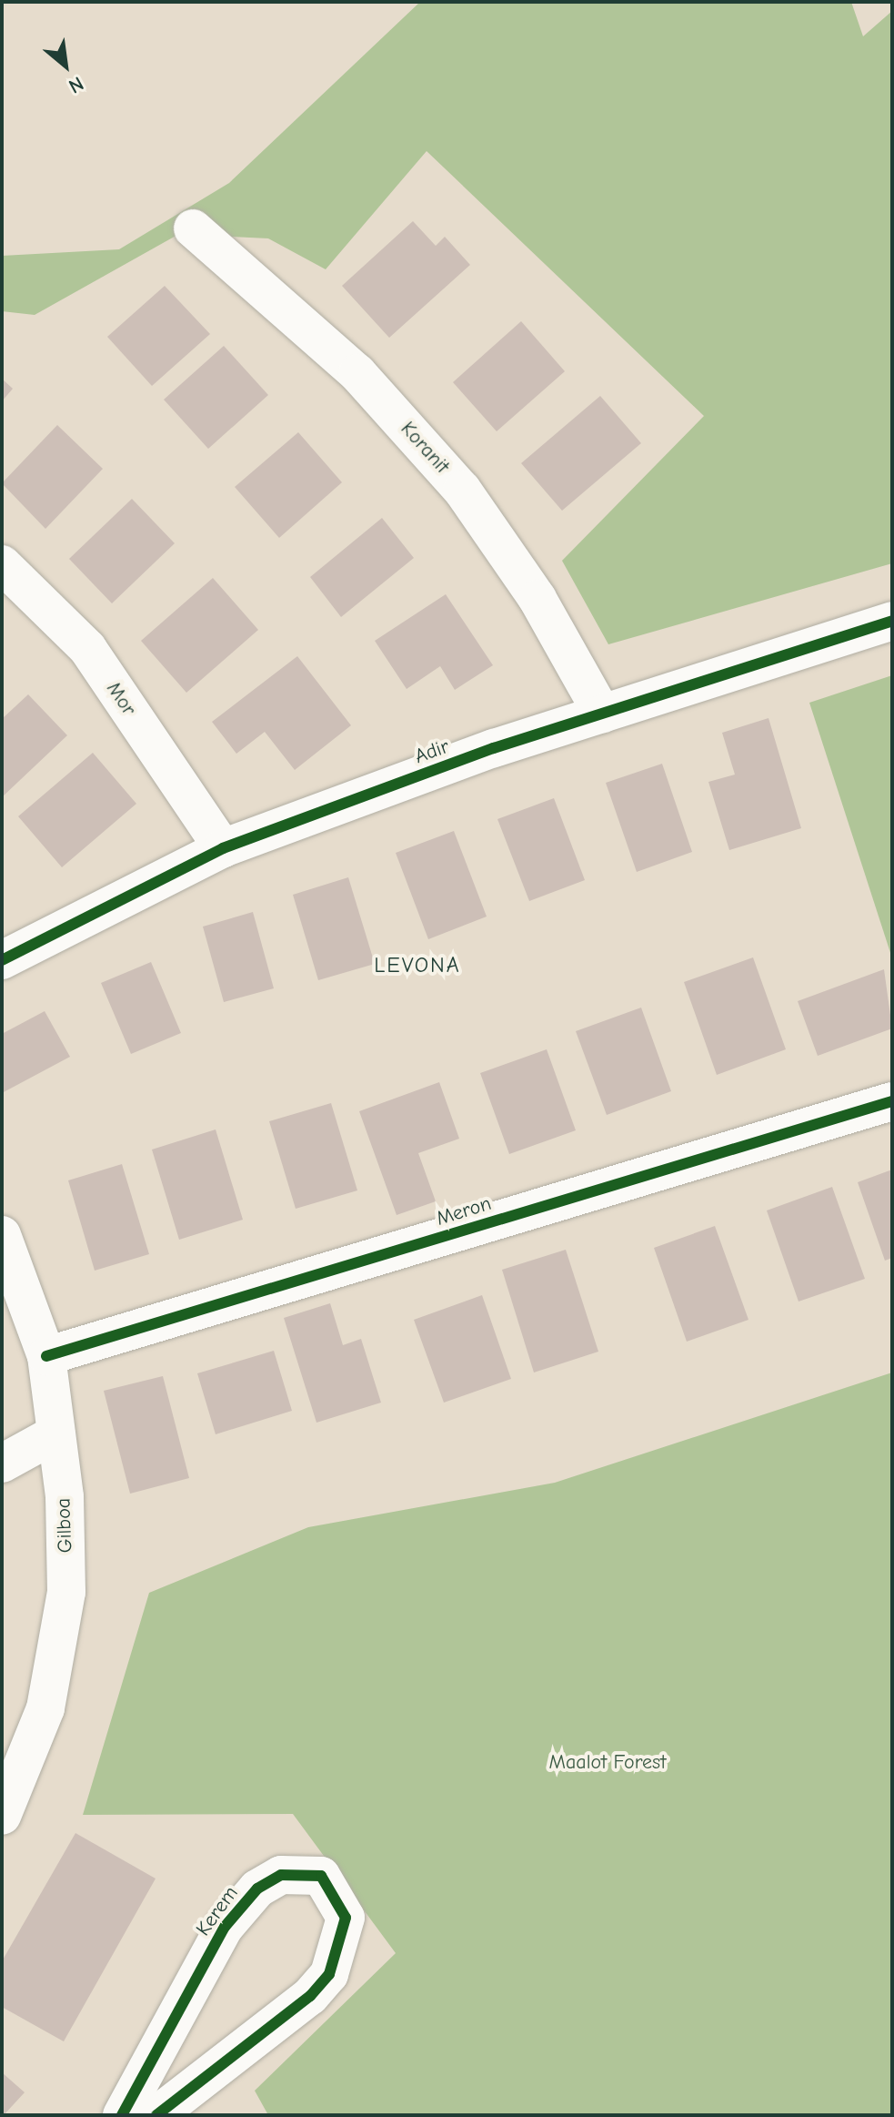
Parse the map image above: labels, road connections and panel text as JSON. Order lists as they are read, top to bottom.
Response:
{
  "streets": {
    "street": [
      "Koranit",
      "Mor",
      "Adir",
      "Meron",
      "Gilboa",
      "Kerem"
    ]
  },
  "crossings": [
    ["Koranit", "Adir"],
    ["Mor", "Adir"],
    ["Meron", "Gilboa"]
  ],
  "districts": ["LEVONA"],
  "parks": ["Maalot Forest"],
  "north": "bottom right"
}
